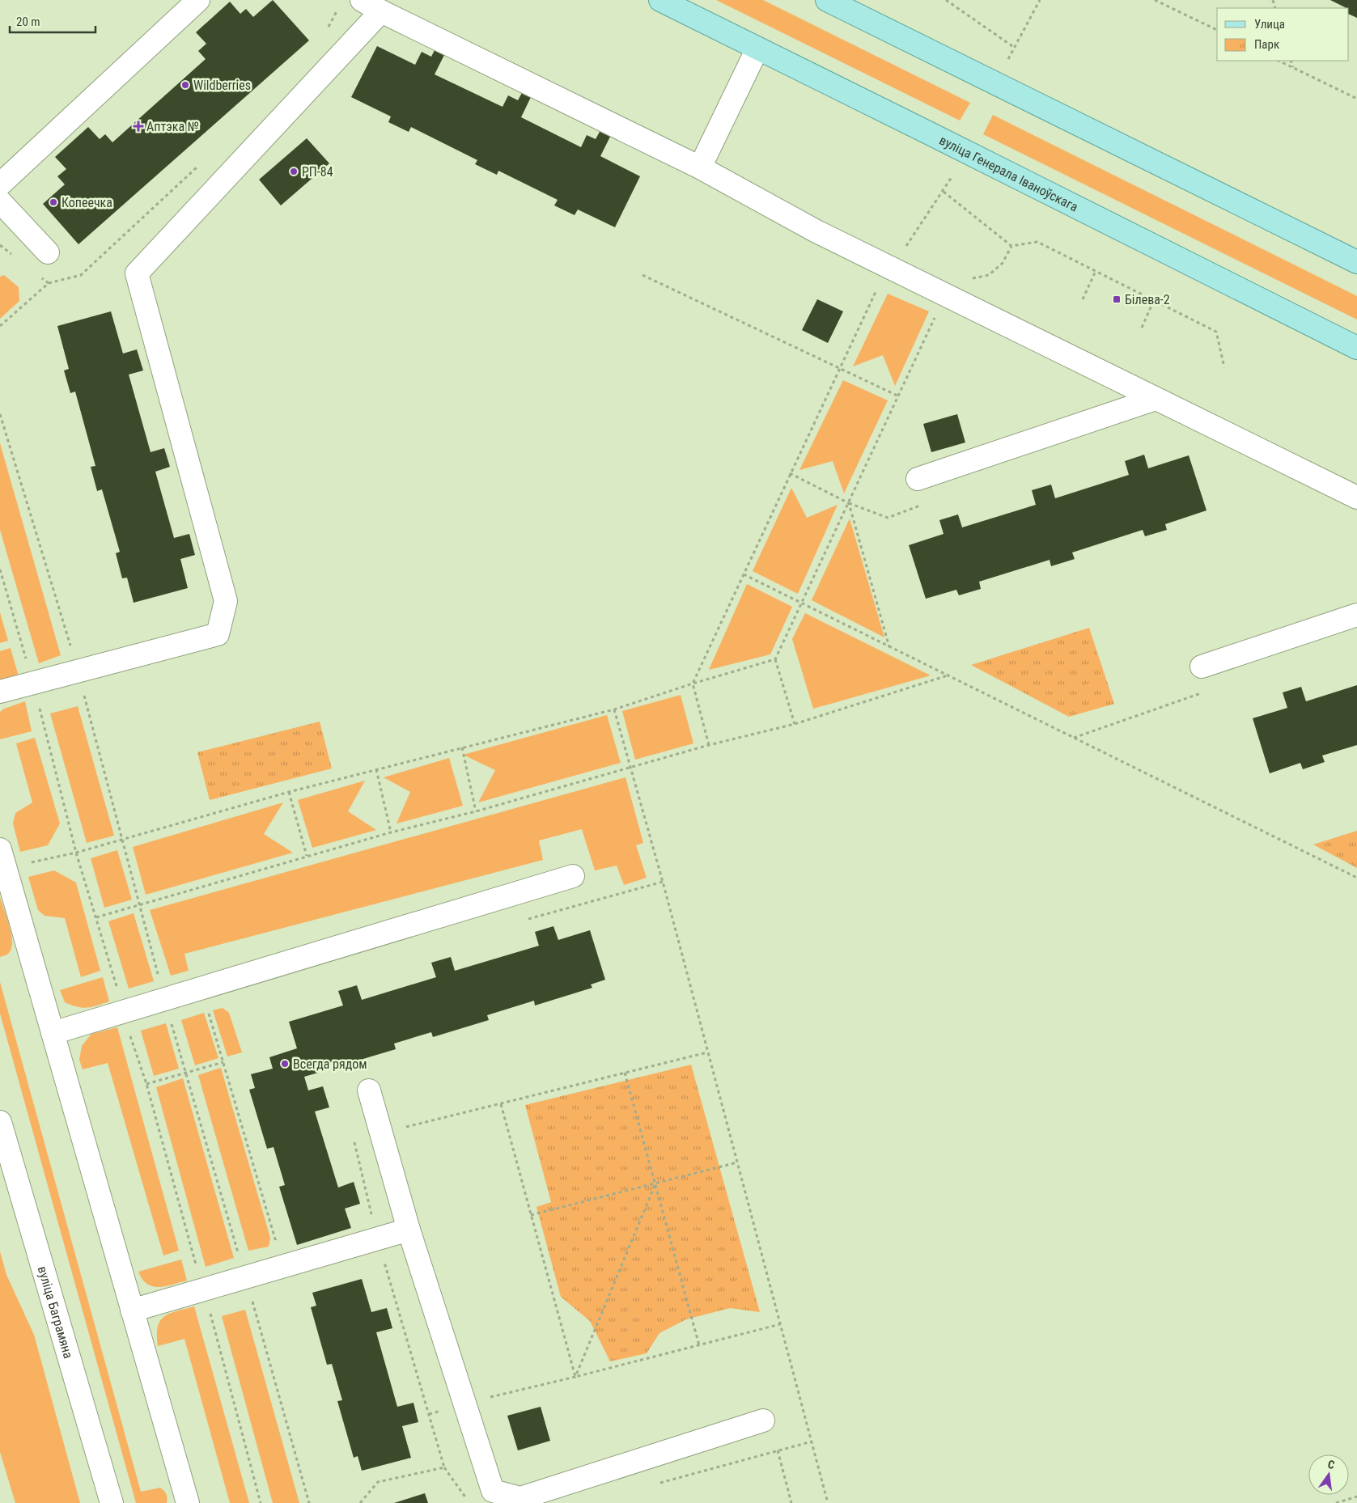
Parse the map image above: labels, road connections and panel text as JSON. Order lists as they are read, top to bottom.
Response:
{
  "streets": {
    "main road": ["вуліца Генерала Іваноўскага"],
    "street": ["вуліца Баграмяна"]
  },
  "places": {
    "other": [
      "Wildberries",
      "РП-84",
      "Копеечка",
      "Всегда рядом"
    ],
    "health": ["Аптэка №"],
    "transit": ["Білева-2"]
  },
  "legend": ["Улица", "Парк"],
  "scale_bar": "20 m",
  "north": "top"
}
